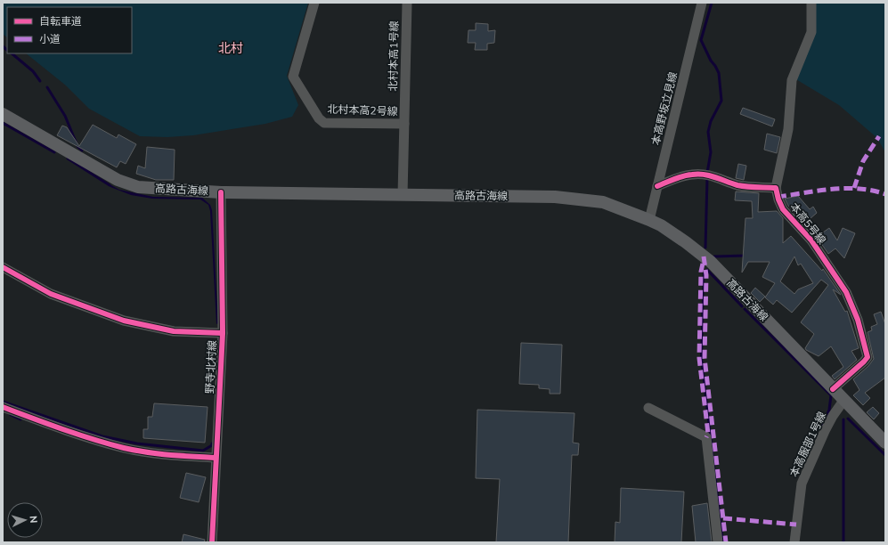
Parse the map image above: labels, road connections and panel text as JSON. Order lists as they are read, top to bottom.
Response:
{
  "streets": {
    "main road": ["高路古海線"],
    "street": [
      "北村本高1号線",
      "本高野坂立見線",
      "北村本高2号線",
      "本高5号線",
      "野寺北村線",
      "本高服部1号線"
    ]
  },
  "crossings": [
    ["北村本高1号線", "北村本高2号線"],
    ["北村本高1号線", "高路古海線"],
    ["本高野坂立見線", "高路古海線"],
    ["高路古海線", "本高5号線"],
    ["高路古海線", "野寺北村線"],
    ["高路古海線", "本高服部1号線"]
  ],
  "districts": ["北村"],
  "legend": ["自転車道", "小道"],
  "north": "right"
}
